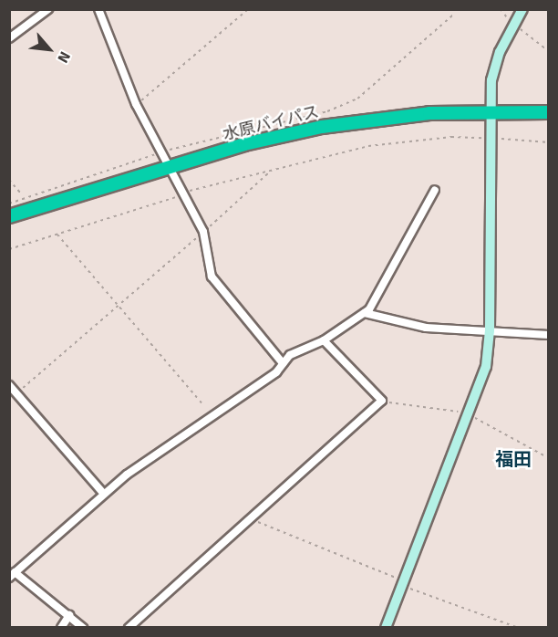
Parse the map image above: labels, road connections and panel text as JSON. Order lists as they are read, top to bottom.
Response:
{
  "streets": {
    "highway": ["水原バイパス"]
  },
  "districts": ["福田"],
  "north": "bottom right"
}
